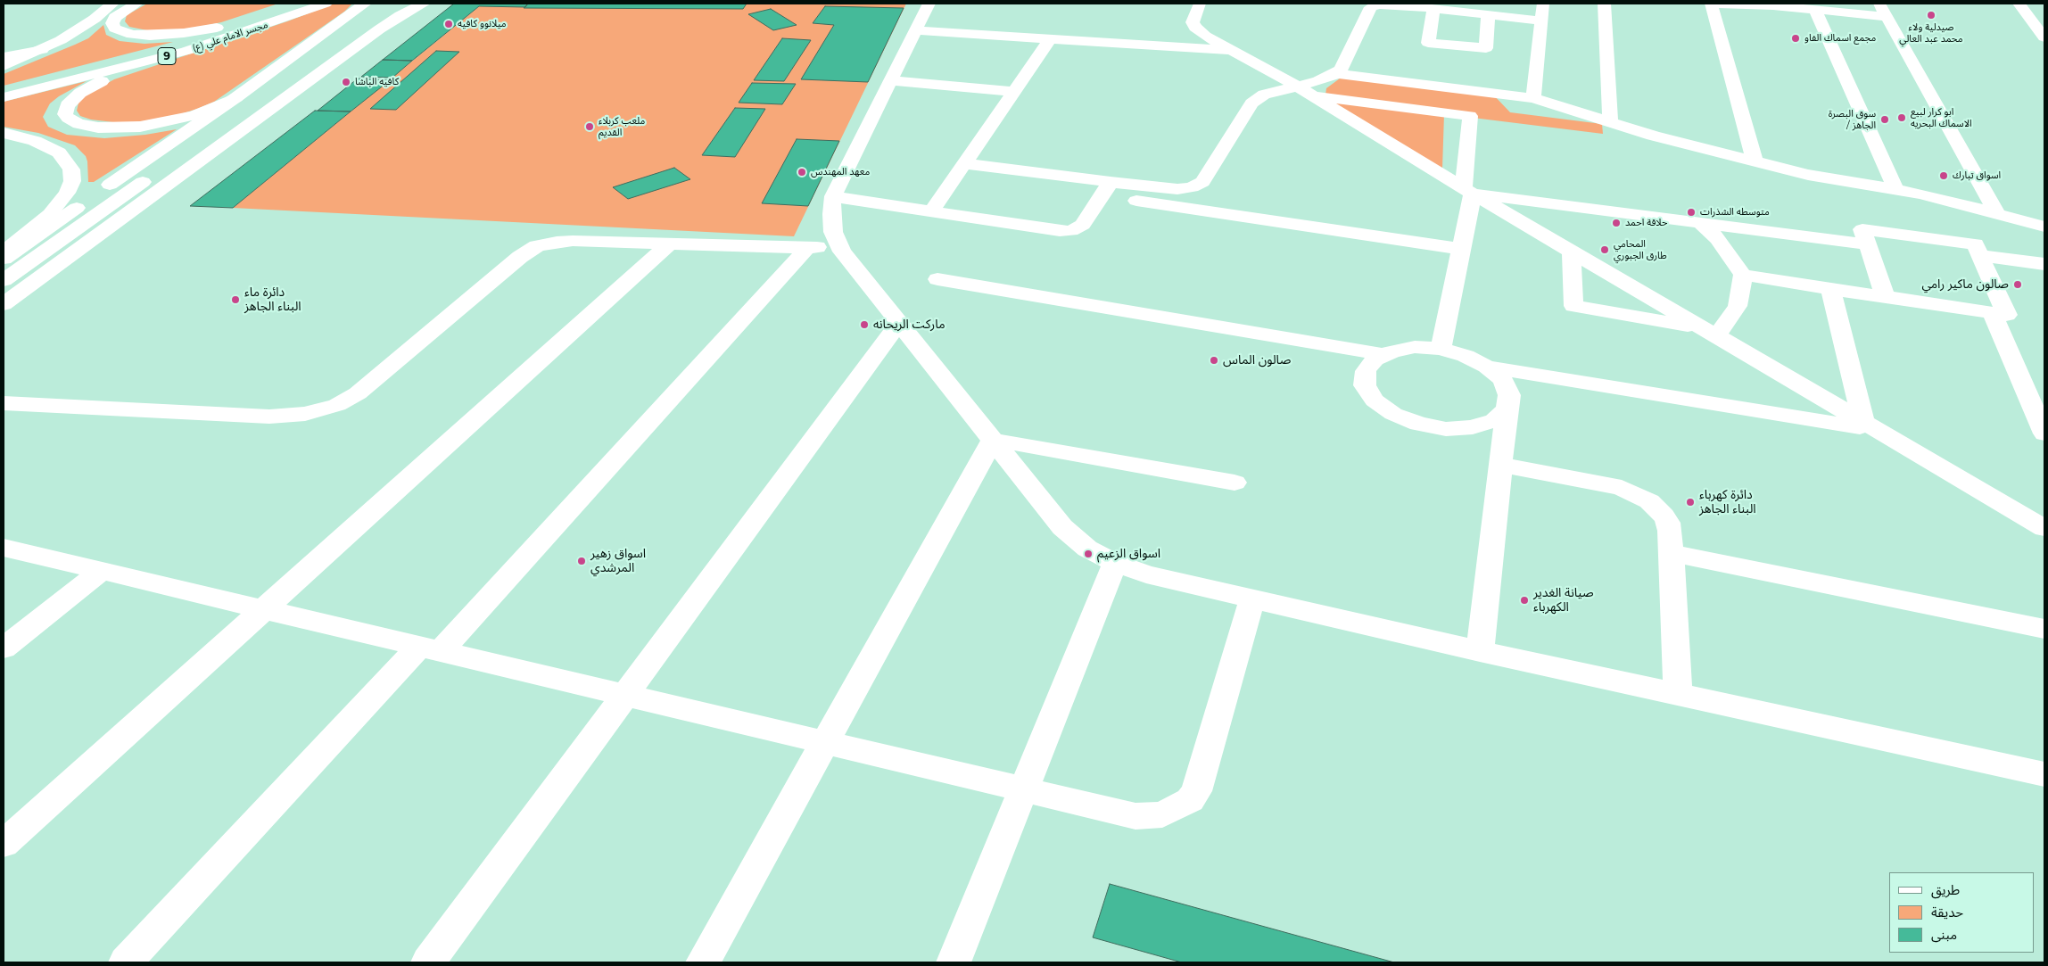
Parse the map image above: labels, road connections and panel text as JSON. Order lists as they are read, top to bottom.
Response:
{
  "streets": {
    "main road": ["مجسر الامام علي (ع)", "9"]
  },
  "places": [
    "صيدلية ولاء محمد عبد العالي",
    "ميلانوو كافيه",
    "مجمع اسماك الفاو",
    "كافيه الباشا",
    "ابو كرار لبيع الاسماك البحريه",
    "سوق البصرة / الجاهز",
    "ملعب كربلاء القديم",
    "معهد المهندس",
    "اسواق تبارك",
    "متوسطه الشذرات",
    "حلاقة احمد",
    "المحامي طارق الجبوري",
    "صالون ماكير رامي",
    "دائرة ماء البناء الجاهز",
    "ماركت الريحانه",
    "صالون الماس",
    "دائرة كهرباء البناء الجاهز",
    "اسواق الزعيم",
    "اسواق زهير المرشدي",
    "صيانة الغدير الكهرباء"
  ],
  "legend": ["طريق", "حديقة", "مبنى"]
}
